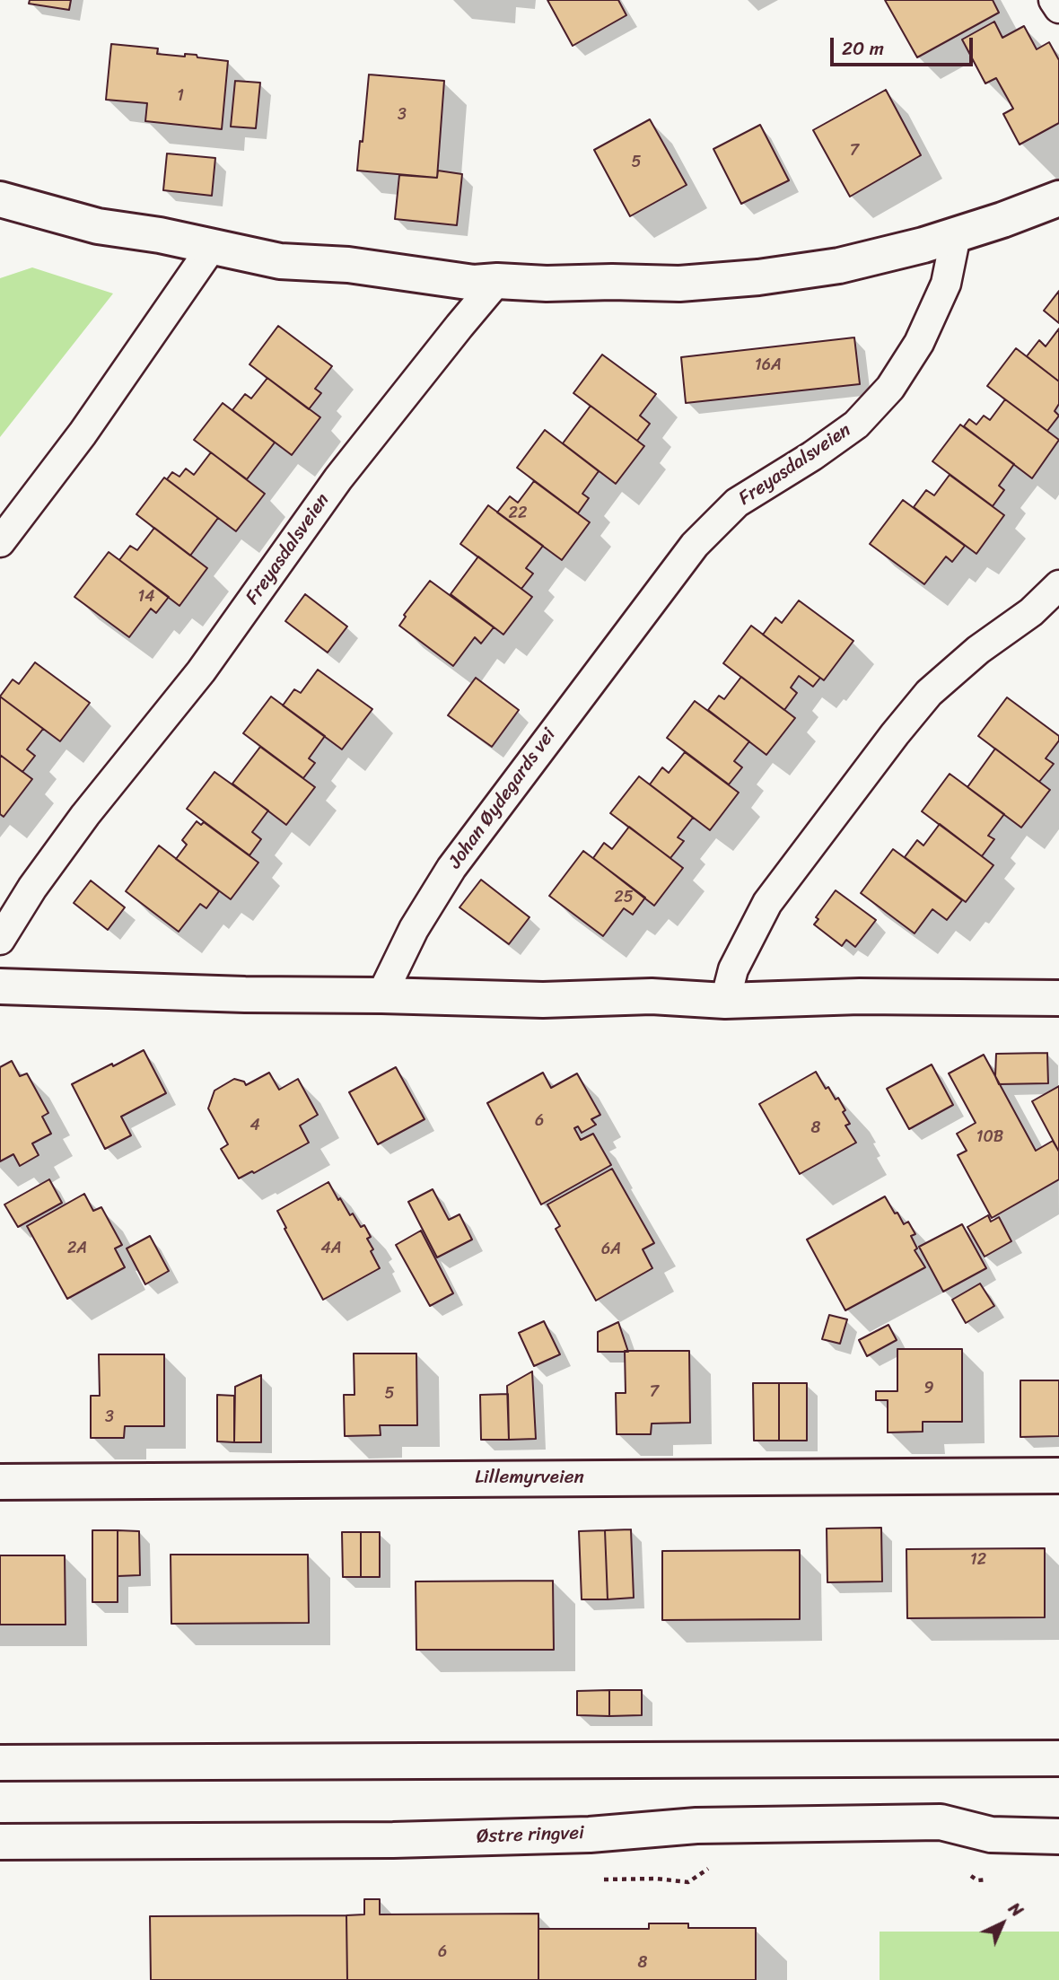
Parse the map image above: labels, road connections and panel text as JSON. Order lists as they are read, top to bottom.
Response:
{
  "streets": {
    "street": ["Lillemyrveien", "Østre ringvei"],
    "lane": ["Freyasdalsveien", "Johan Øydegards vei"]
  },
  "crossings": [
    ["Freyasdalsveien", "Johan Øydegards vei"]
  ],
  "house_numbers": [
    "1",
    "3",
    "7",
    "5",
    "16A",
    "22",
    "14",
    "25",
    "6",
    "4",
    "8",
    "10B",
    "2A",
    "4A",
    "6A",
    "9",
    "7",
    "5",
    "3",
    "12",
    "6",
    "8"
  ],
  "scale_bar": "20 m",
  "north": "top right"
}
